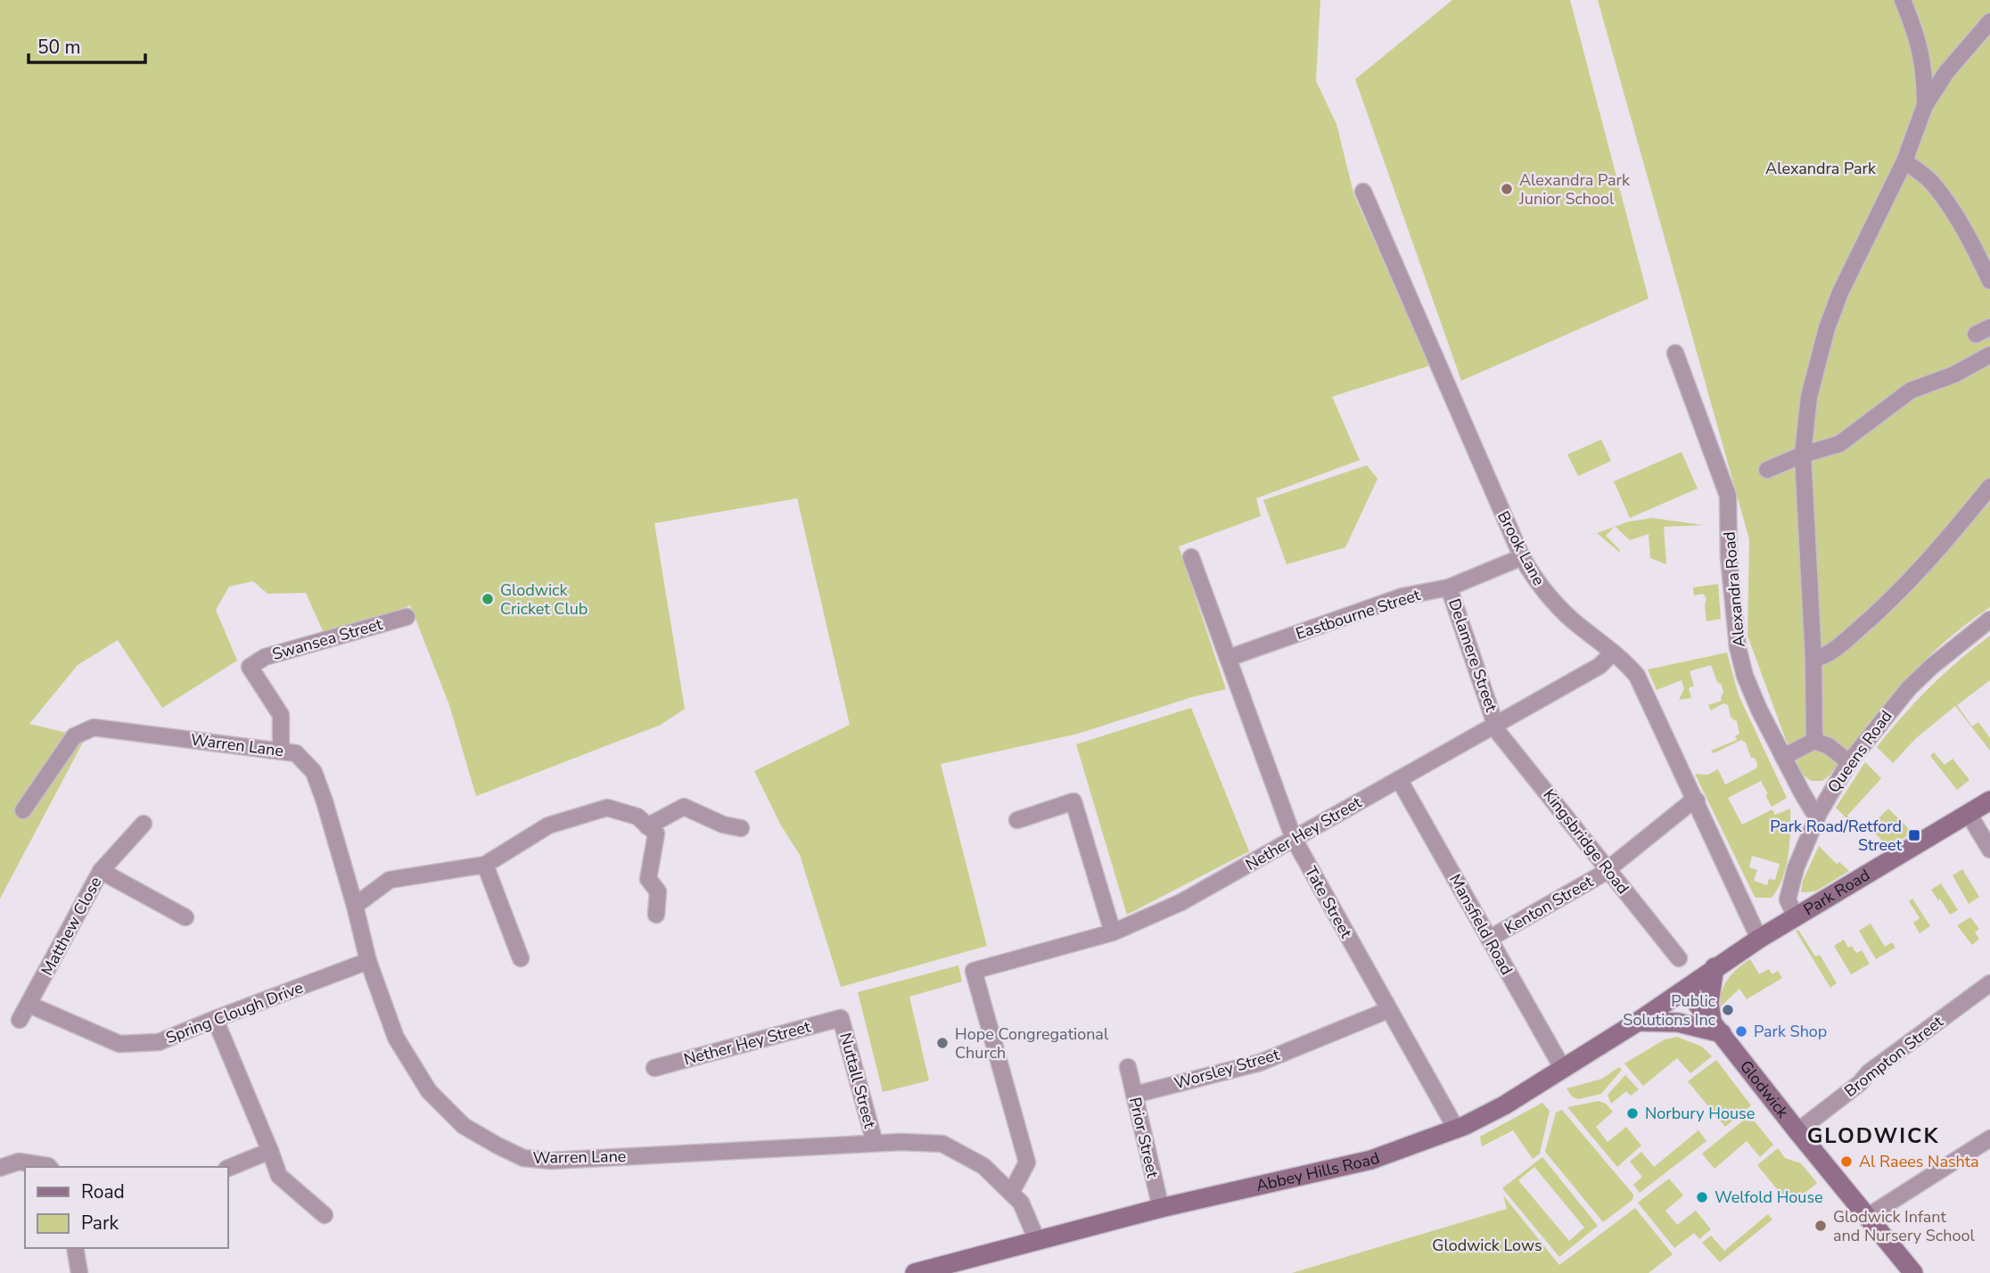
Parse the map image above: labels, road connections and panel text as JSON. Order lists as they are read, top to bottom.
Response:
{
  "streets": {
    "main road": ["Park Road", "Glodwick", "Abbey Hills Road"],
    "street": [
      "Brook Lane",
      "Alexandra Road",
      "Eastbourne Street",
      "Swansea Street",
      "Delamere Street",
      "Warren Lane",
      "Queens Road",
      "Nether Hey Street",
      "Kingsbridge Road",
      "Tate Street",
      "Kenton Street",
      "Mansfield Road",
      "Matthew Close",
      "Spring Clough Drive",
      "Brompton Street",
      "Worsley Street",
      "Nuttall Street",
      "Prior Street"
    ]
  },
  "crossings": [
    ["Brook Lane", "Eastbourne Street"],
    ["Brook Lane", "Nether Hey Street"],
    ["Brook Lane", "Park Road"],
    ["Brook Lane", "Kenton Street"],
    ["Alexandra Road", "Queens Road"],
    ["Eastbourne Street", "Delamere Street"],
    ["Eastbourne Street", "Tate Street"],
    ["Swansea Street", "Warren Lane"],
    ["Delamere Street", "Nether Hey Street"],
    ["Delamere Street", "Kingsbridge Road"],
    ["Warren Lane", "Nether Hey Street"],
    ["Warren Lane", "Spring Clough Drive"],
    ["Warren Lane", "Nuttall Street"],
    ["Warren Lane", "Abbey Hills Road"],
    ["Queens Road", "Park Road"],
    ["Nether Hey Street", "Kingsbridge Road"],
    ["Nether Hey Street", "Tate Street"],
    ["Nether Hey Street", "Mansfield Road"],
    ["Nether Hey Street", "Nuttall Street"],
    ["Kingsbridge Road", "Kenton Street"],
    ["Park Road", "Glodwick"],
    ["Park Road", "Abbey Hills Road"],
    ["Tate Street", "Worsley Street"],
    ["Tate Street", "Abbey Hills Road"],
    ["Kenton Street", "Mansfield Road"],
    ["Mansfield Road", "Abbey Hills Road"],
    ["Matthew Close", "Spring Clough Drive"],
    ["Brompton Street", "Glodwick"],
    ["Worsley Street", "Prior Street"],
    ["Glodwick", "Abbey Hills Road"],
    ["Prior Street", "Abbey Hills Road"]
  ],
  "districts": ["GLODWICK"],
  "parks": ["Alexandra Park", "Glodwick Lows"],
  "places": {
    "other": [
      "Alexandra Park Junior School",
      "Glodwick Cricket Club",
      "Public Solutions Inc",
      "Park Shop",
      "Hope Congregational Church",
      "Norbury House",
      "Al Raees Nashta",
      "Welfold House",
      "Glodwick Infant and Nursery School"
    ],
    "transit": ["Park Road/Retford Street"]
  },
  "legend": ["Road", "Park"],
  "scale_bar": "50 m"
}
